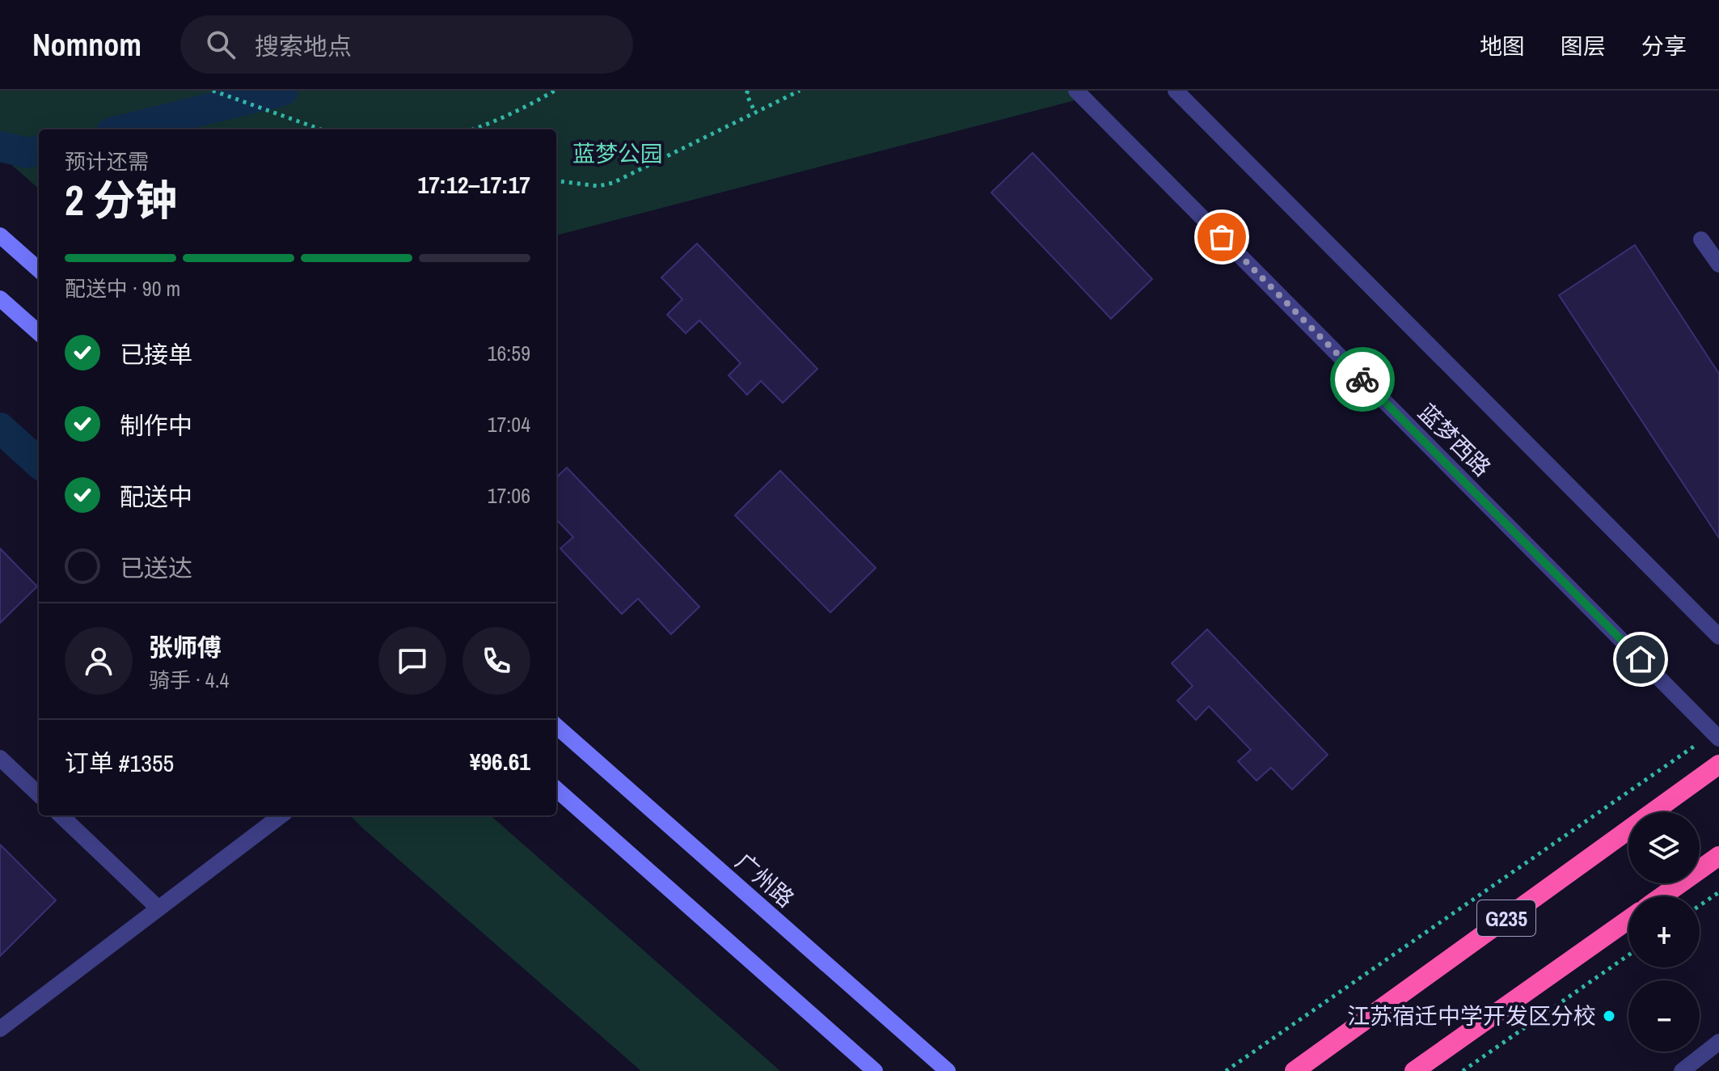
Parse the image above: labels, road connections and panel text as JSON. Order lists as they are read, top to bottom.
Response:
{
  "streets": {
    "highway": ["G235"],
    "main road": ["广州路"],
    "street": ["蓝梦西路"]
  },
  "parks": ["蓝梦公园"],
  "places": ["江苏宿迁中学开发区分校"],
  "page": {
    "header": "Nomnom",
    "search": "搜索地点",
    "nav": ["地图", "图层", "分享"],
    "heading": ["2 分钟", "预计还需", "17:12–17:17"],
    "panel": [
      "张师傅",
      "骑手 · 4.4",
      "订单 #1355",
      "¥96.61"
    ],
    "bar": "配送中 · 90 m",
    "list": [
      ["已接单", "16:59"],
      ["制作中", "17:04"],
      ["配送中", "17:06"],
      "已送达"
    ],
    "map_buttons": ["+", "−"]
  }
}
